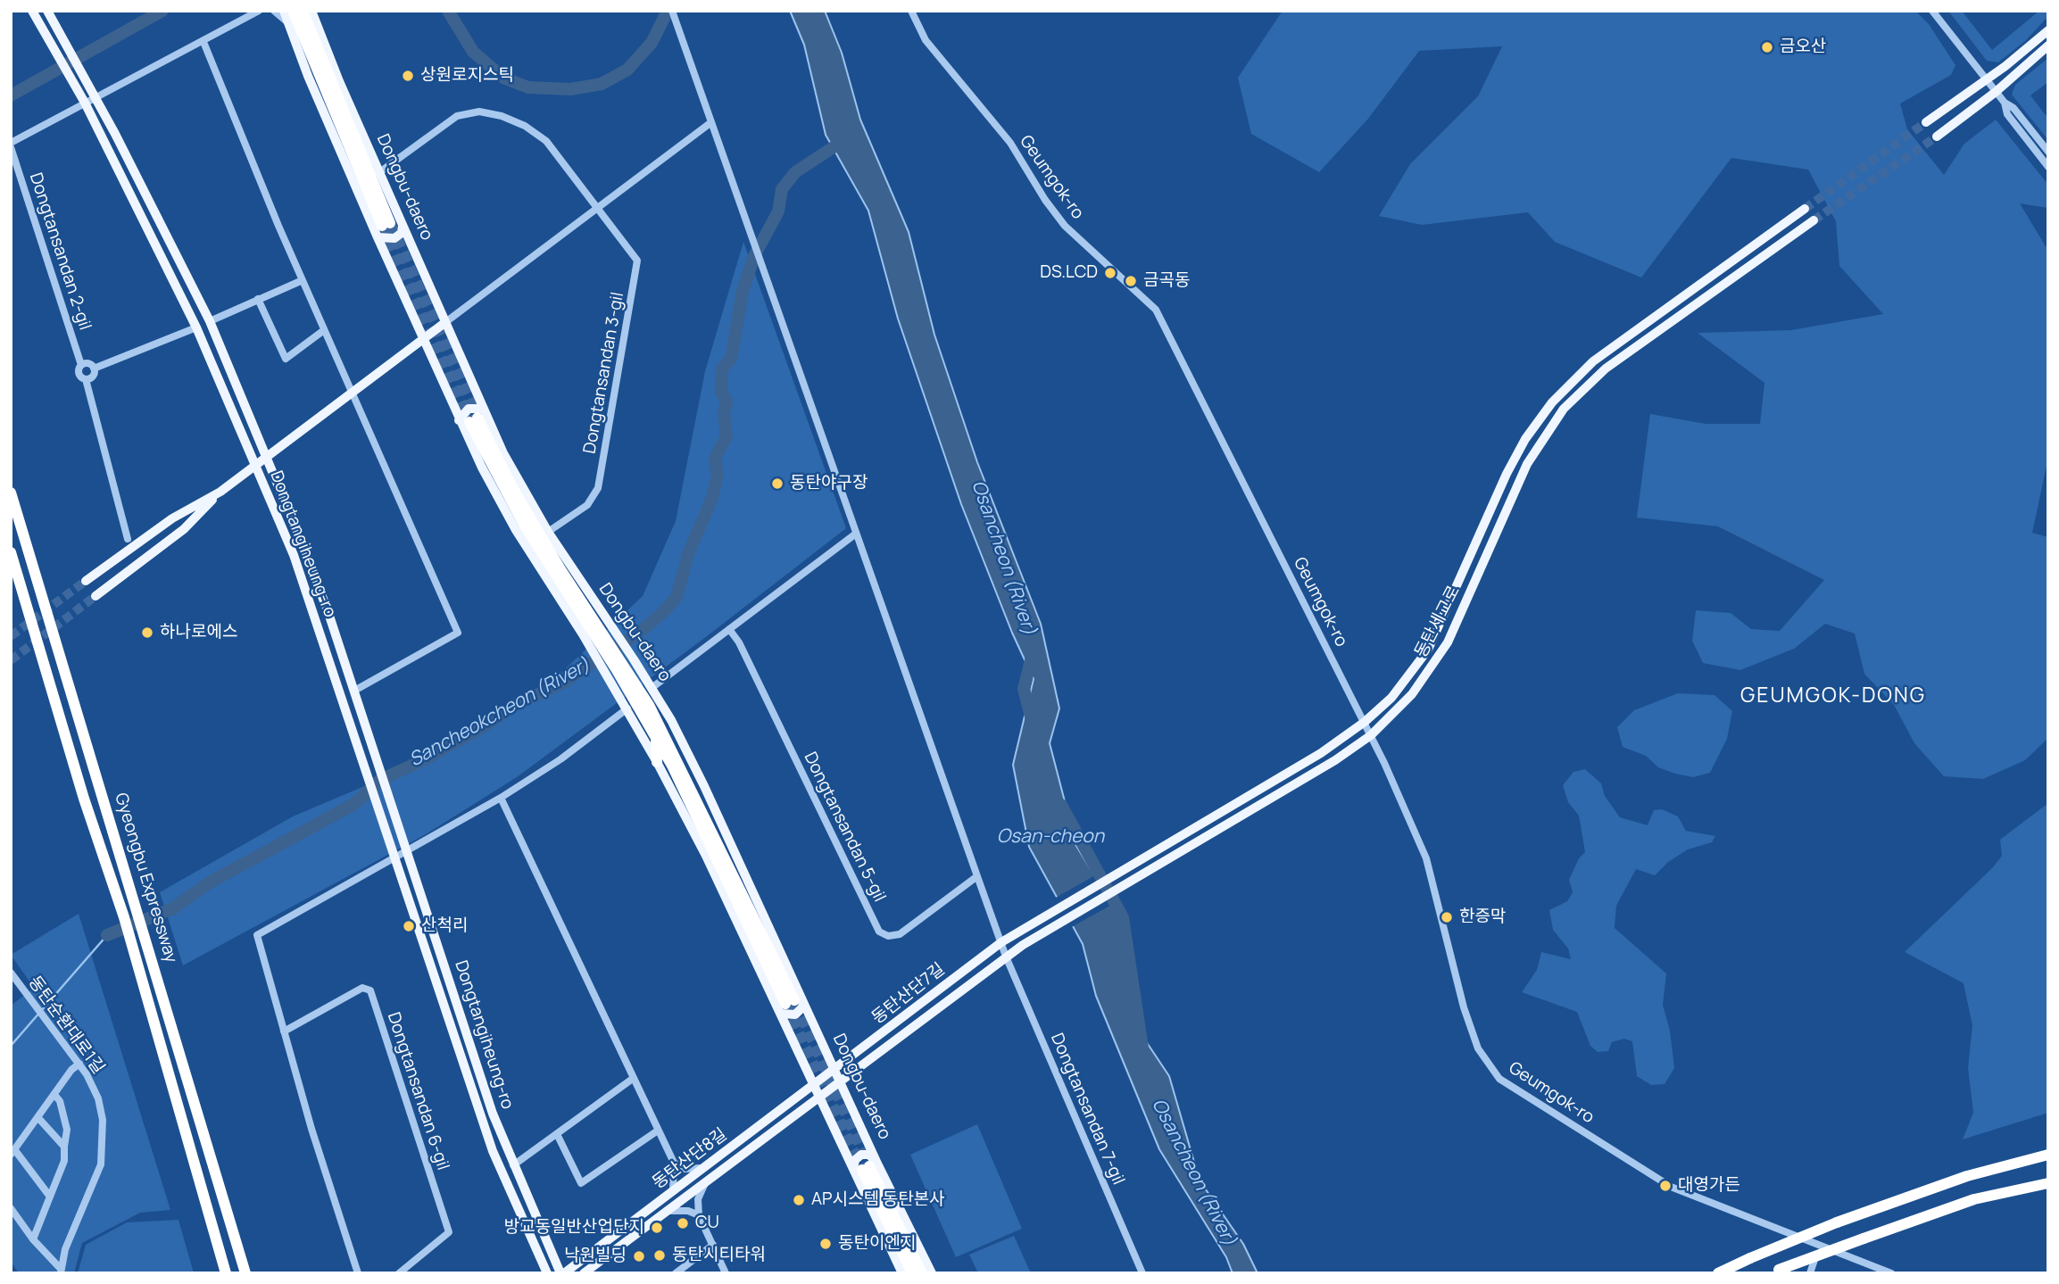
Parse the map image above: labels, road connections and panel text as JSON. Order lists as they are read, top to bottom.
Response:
{
  "streets": {
    "highway": ["Dongbu-daero", "Gyeongbu Expressway"],
    "main road": [
      "Dongtangiheung-ro",
      "동탄세교로",
      "동탄산단7길",
      "동탄산단8길"
    ],
    "street": [
      "Geumgok-ro",
      "Dongtansandan 2-gil",
      "Dongtansandan 3-gil",
      "Dongtansandan 5-gil",
      "동탄순환대로1길",
      "Dongtansandan 6-gil",
      "Dongtansandan 7-gil"
    ]
  },
  "crossings": [
    ["Geumgok-ro", "동탄세교로"],
    ["Dongbu-daero", "Dongtansandan 3-gil"],
    ["Dongbu-daero", "동탄산단7길"],
    ["Dongbu-daero", "동탄산단8길"],
    ["Dongtangiheung-ro", "동탄산단8길"],
    ["동탄세교로", "동탄산단7길"],
    ["동탄세교로", "Dongtansandan 7-gil"],
    ["동탄산단7길", "Dongtansandan 7-gil"],
    ["동탄산단7길", "동탄산단8길"]
  ],
  "districts": ["GEUMGOK-DONG"],
  "water": ["Osancheon (River)", "Sancheokcheon (River)", "Osan-cheon"],
  "places": [
    "금오산",
    "상원로지스틱",
    "DS.LCD",
    "금곡동",
    "동탄야구장",
    "하나로에스",
    "한증막",
    "산척리",
    "대영가든",
    "AP시스템 동탄본사",
    "CU",
    "방교동일반산업단지",
    "동탄이엔지",
    "동탄시티타워",
    "낙원빌딩"
  ]
}
